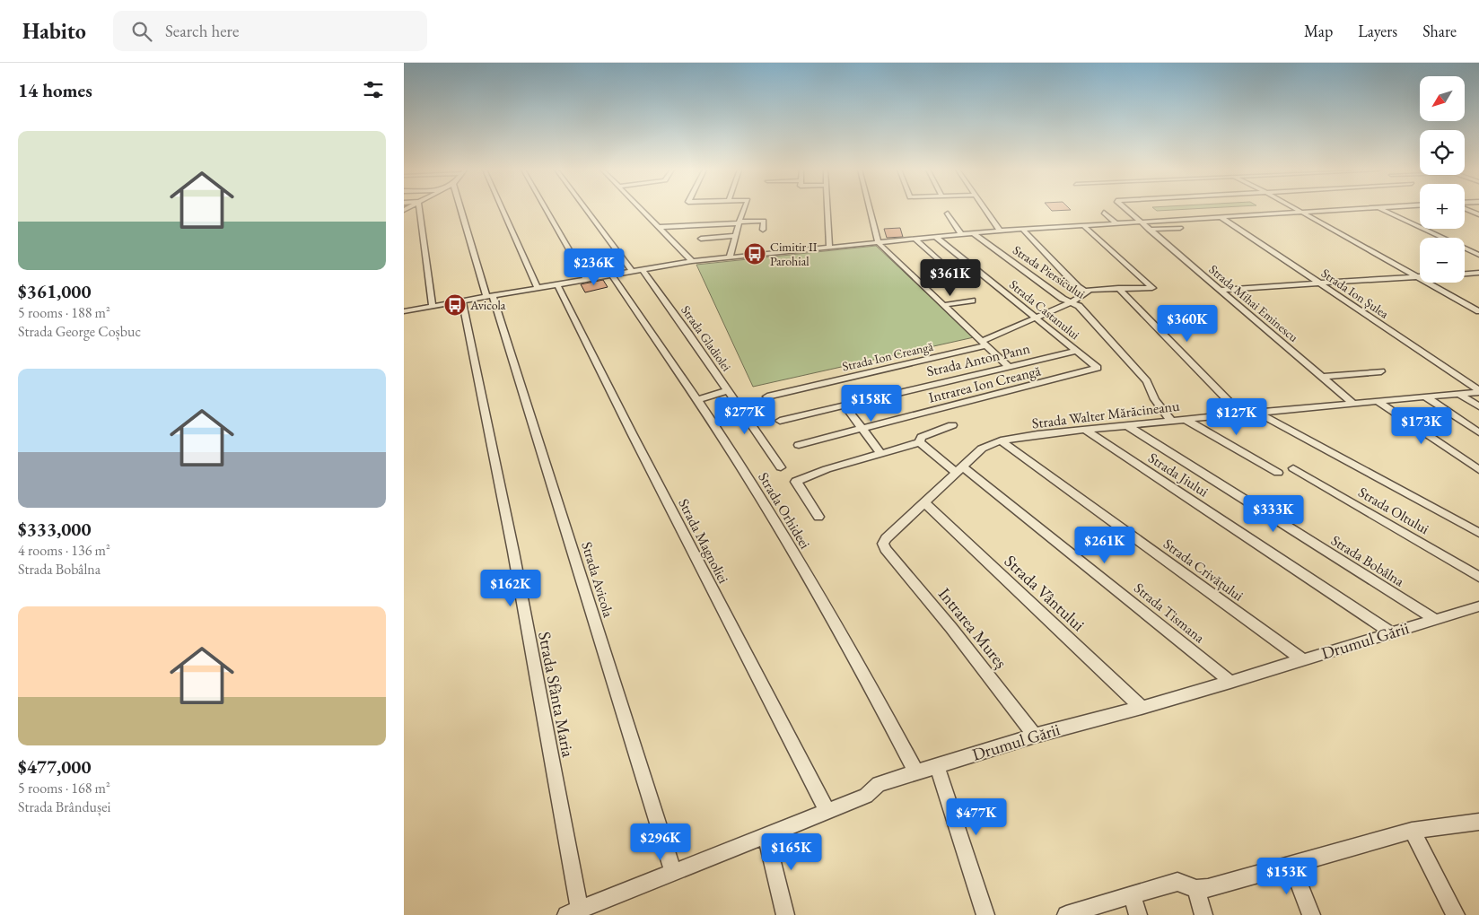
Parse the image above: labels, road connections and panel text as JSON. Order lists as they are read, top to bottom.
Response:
{
  "streets": {
    "street": [
      "Strada Piersicului",
      "Strada Ion Șulea",
      "Strada Mihai Eminescu",
      "Strada Castanului",
      "Strada Gladiolei",
      "Strada Ion Creangă",
      "Strada Anton Pann",
      "Intrarea Ion Creangă",
      "Strada Walter Mărăcineanu",
      "Strada Jiului",
      "Strada Orhideei",
      "Strada Oltului",
      "Strada Magnoliei",
      "Strada Bobâlna",
      "Strada Crivățului",
      "Strada Avicola",
      "Strada Vântului",
      "Strada Tismana",
      "Intrarea Mureș",
      "Drumul Gării",
      "Strada Sfânta Maria"
    ]
  },
  "crossings": [
    ["Strada Piersicului", "Strada Ion Creangă"],
    ["Strada Piersicului", "Strada Walter Mărăcineanu"],
    ["Strada Ion Șulea", "Strada Walter Mărăcineanu"],
    ["Strada Mihai Eminescu", "Strada Walter Mărăcineanu"],
    ["Strada Castanului", "Strada Ion Creangă"],
    ["Strada Castanului", "Strada Anton Pann"],
    ["Strada Castanului", "Intrarea Ion Creangă"],
    ["Strada Walter Mărăcineanu", "Strada Jiului"],
    ["Strada Walter Mărăcineanu", "Strada Bobâlna"],
    ["Strada Walter Mărăcineanu", "Strada Crivățului"],
    ["Strada Walter Mărăcineanu", "Strada Vântului"],
    ["Strada Walter Mărăcineanu", "Strada Tismana"],
    ["Strada Walter Mărăcineanu", "Intrarea Mureș"],
    ["Strada Jiului", "Drumul Gării"],
    ["Strada Orhideei", "Drumul Gării"],
    ["Strada Magnoliei", "Drumul Gării"],
    ["Strada Bobâlna", "Drumul Gării"],
    ["Strada Crivățului", "Drumul Gării"],
    ["Strada Avicola", "Drumul Gării"],
    ["Strada Vântului", "Drumul Gării"],
    ["Strada Tismana", "Drumul Gării"],
    ["Intrarea Mureș", "Drumul Gării"],
    ["Drumul Gării", "Strada Sfânta Maria"]
  ],
  "places": {
    "bus stop": ["Cimitir II Parohial", "Avicola"]
  },
  "north": "bottom left",
  "page": {
    "header": "Habito",
    "search": "Search here",
    "nav": ["Map", "Layers", "Share"],
    "heading": "14 homes",
    "map_buttons": ["+", "−"],
    "list": [
      {
        "name": "$361,000",
        "note": "5 rooms · 188 m² · Strada George Coșbuc"
      },
      {
        "name": "$333,000",
        "note": "4 rooms · 136 m² · Strada Bobâlna"
      },
      {
        "name": "$477,000",
        "note": "5 rooms · 168 m² · Strada Brândușei"
      }
    ],
    "price": [
      "$236K",
      "$361K",
      "$360K",
      "$158K",
      "$277K",
      "$127K",
      "$173K",
      "$333K",
      "$261K",
      "$162K",
      "$477K",
      "$296K",
      "$165K",
      "$153K"
    ]
  }
}
